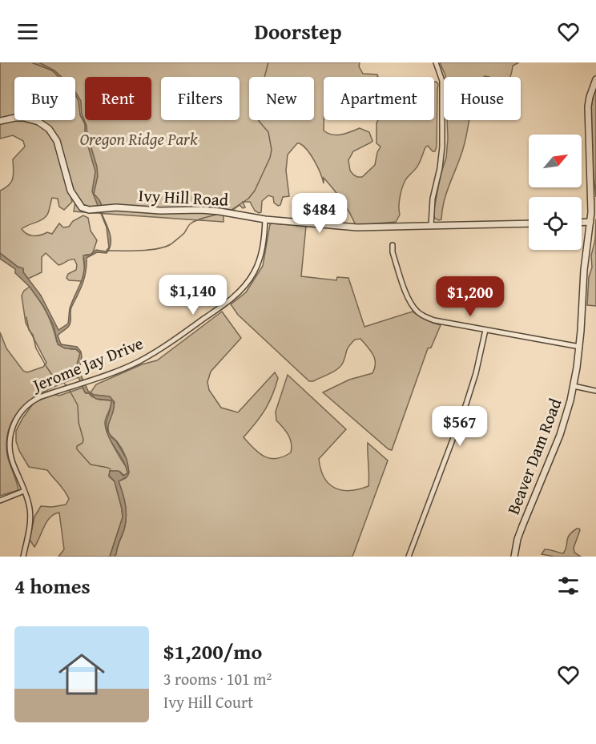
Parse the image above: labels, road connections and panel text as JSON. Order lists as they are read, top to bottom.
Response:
{
  "streets": {
    "street": ["Ivy Hill Road", "Jerome Jay Drive", "Beaver Dam Road"]
  },
  "crossings": [
    ["Ivy Hill Road", "Jerome Jay Drive"]
  ],
  "parks": ["Oregon Ridge Park"],
  "north": "top right",
  "page": {
    "header": "Doorstep",
    "chip": [
      "Buy",
      "Rent",
      "Filters",
      "New",
      "Apartment",
      "House"
    ],
    "price": [
      "$484",
      "$1,140",
      "$1,200",
      "$567"
    ],
    "heading": "4 homes",
    "list": [
      {
        "name": "$1,200/mo",
        "note": "3 rooms · 101 m² · Ivy Hill Court"
      }
    ]
  }
}
